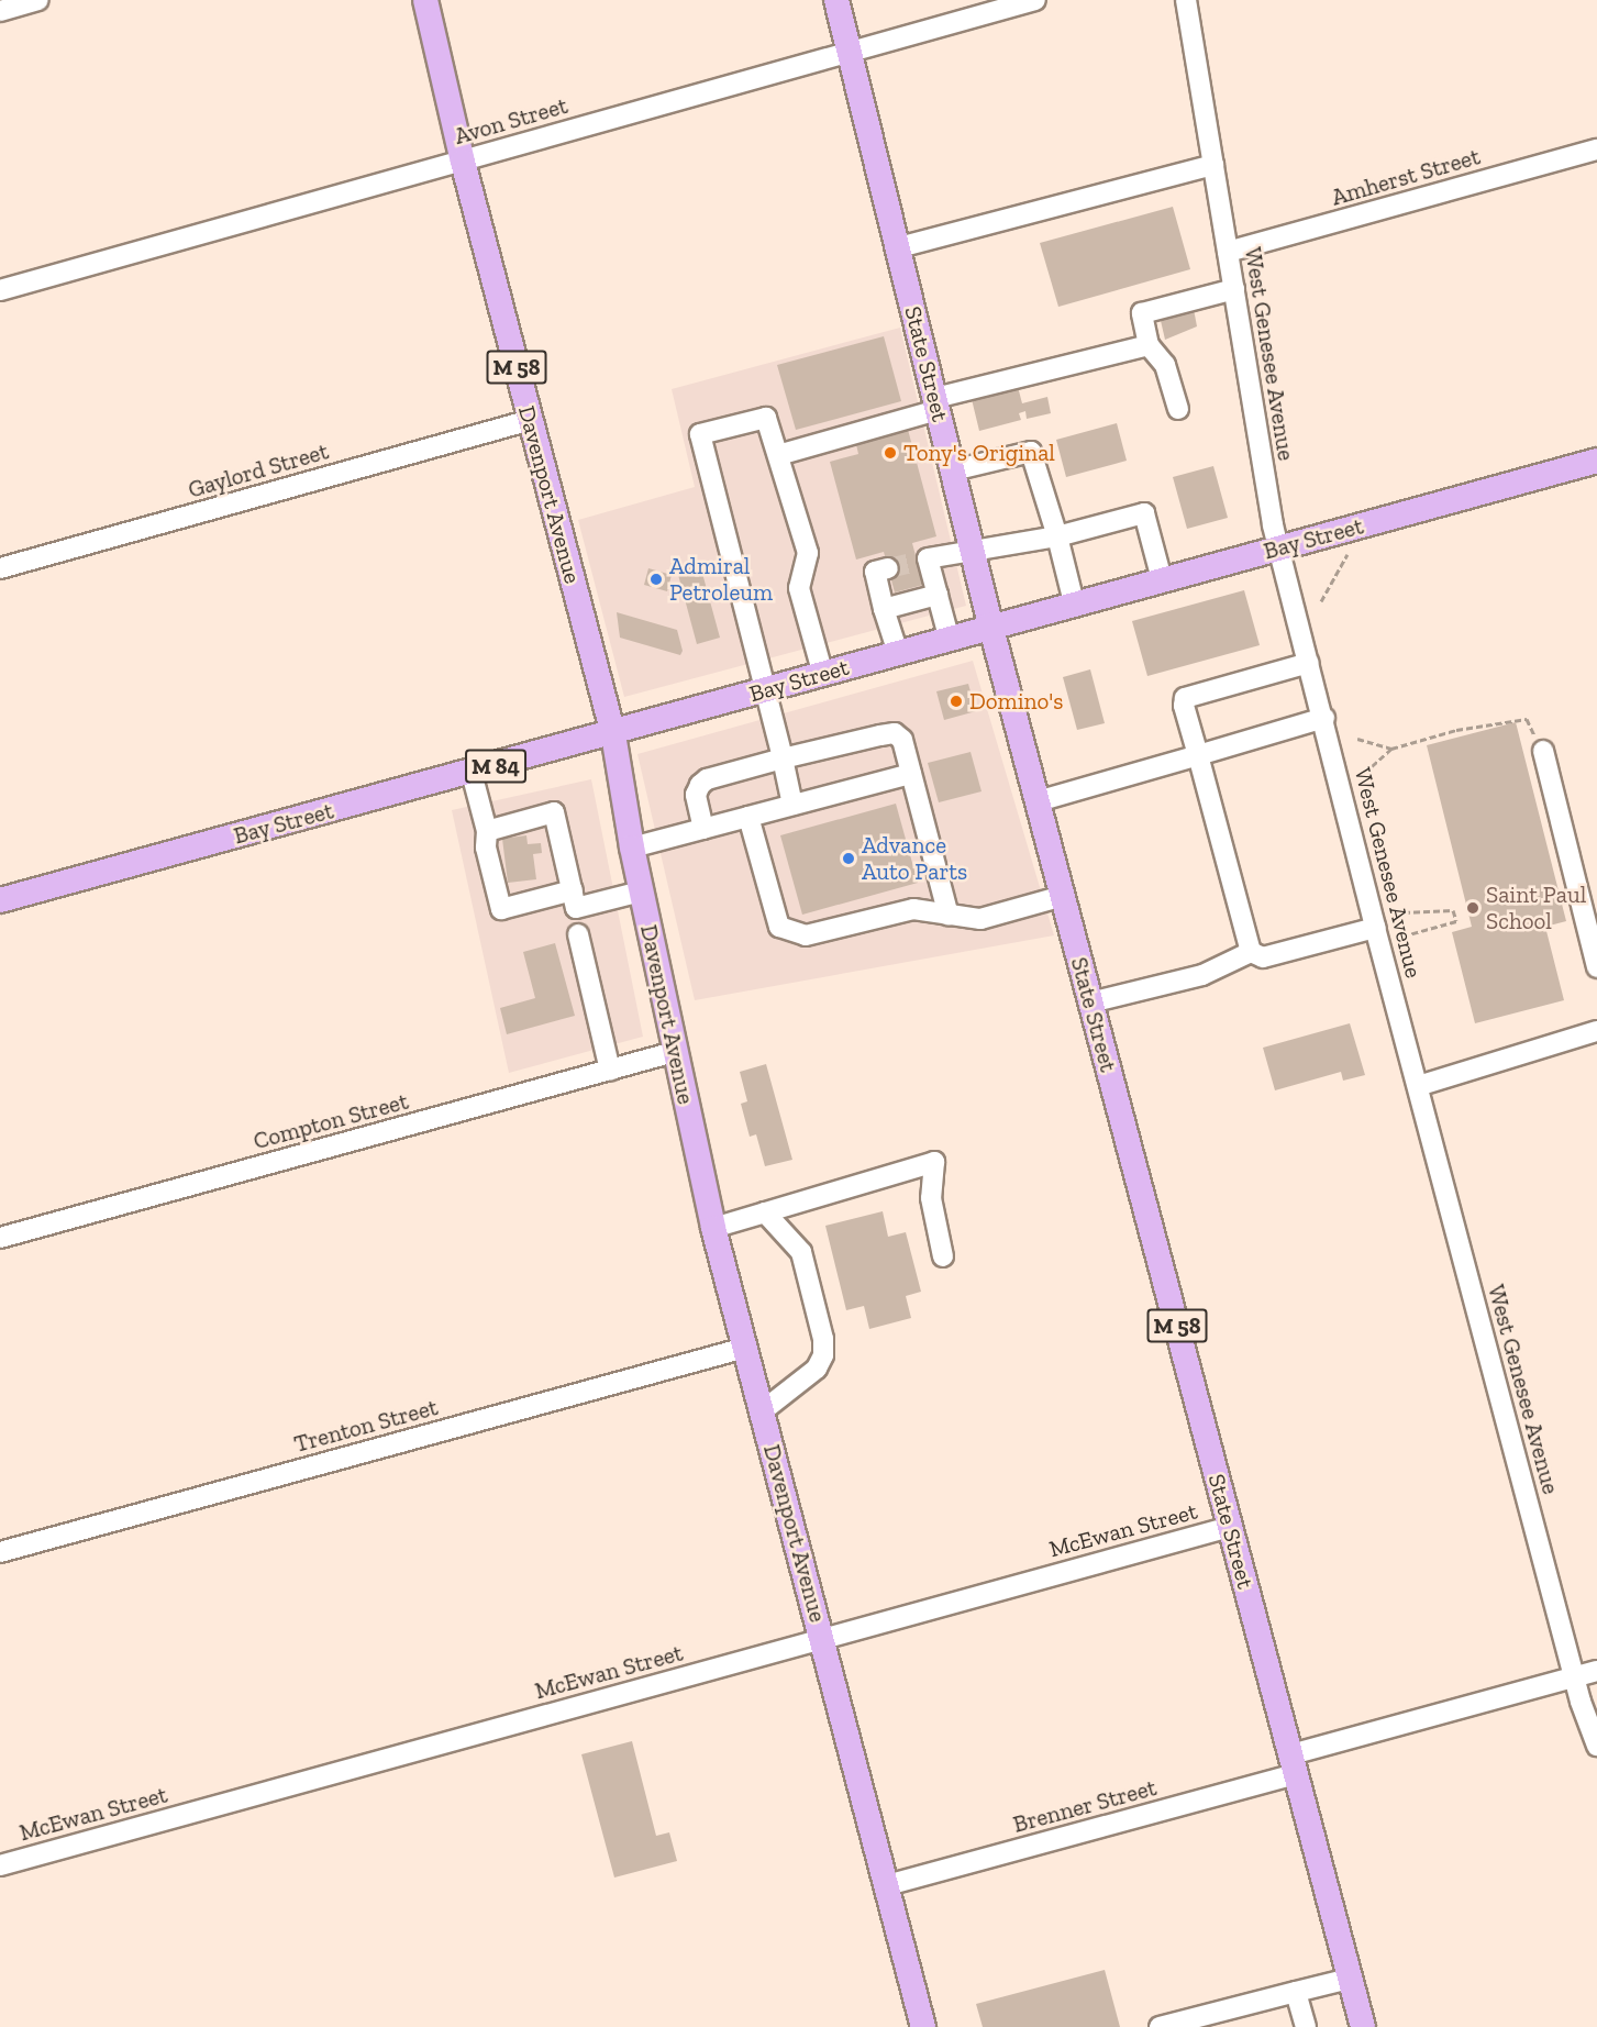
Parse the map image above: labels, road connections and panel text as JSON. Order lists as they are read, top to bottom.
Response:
{
  "streets": {
    "main road": [
      "State Street",
      "M 58",
      "Davenport Avenue",
      "Bay Street",
      "M 84"
    ],
    "street": [
      "Avon Street",
      "Amherst Street",
      "West Genesee Avenue",
      "Gaylord Street",
      "Compton Street",
      "Trenton Street",
      "McEwan Street",
      "Brenner Street"
    ]
  },
  "crossings": [
    ["Avon Street", "State Street"],
    ["Avon Street", "Davenport Avenue"],
    ["Amherst Street", "West Genesee Avenue"],
    ["West Genesee Avenue", "Bay Street"],
    ["West Genesee Avenue", "Brenner Street"],
    ["State Street", "Bay Street"],
    ["State Street", "McEwan Street"],
    ["State Street", "Brenner Street"],
    ["Gaylord Street", "Davenport Avenue"],
    ["Davenport Avenue", "Bay Street"],
    ["Davenport Avenue", "Compton Street"],
    ["Davenport Avenue", "Trenton Street"],
    ["Davenport Avenue", "McEwan Street"],
    ["Davenport Avenue", "Brenner Street"]
  ],
  "places": [
    "Tony's Original",
    "Admiral Petroleum",
    "Domino's",
    "Advance Auto Parts",
    "Saint Paul School"
  ]
}
